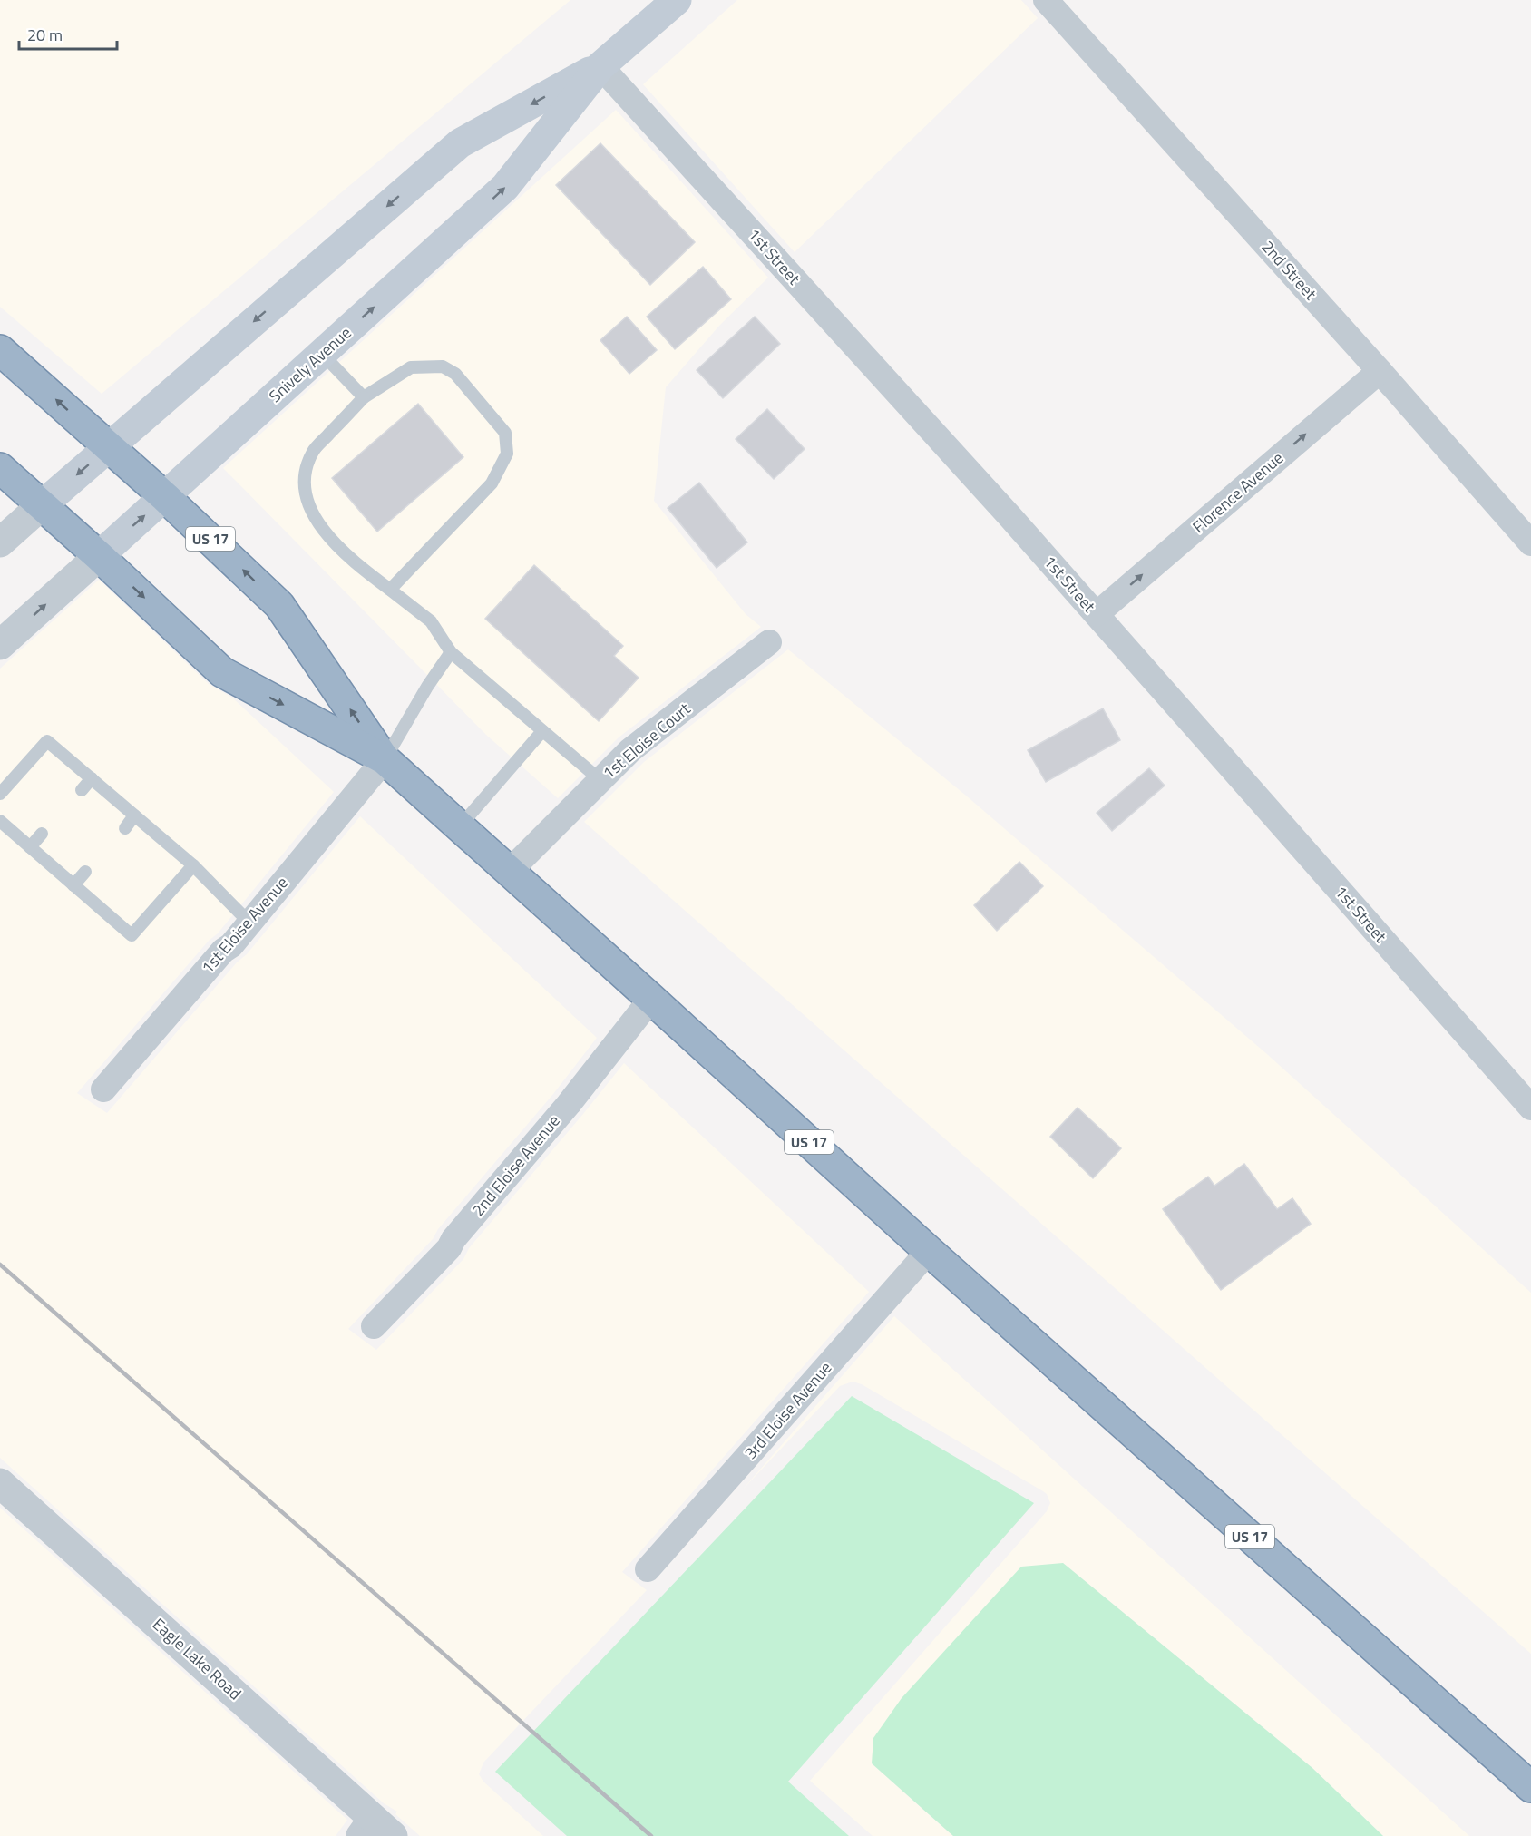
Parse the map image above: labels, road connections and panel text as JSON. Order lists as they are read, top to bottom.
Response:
{
  "streets": {
    "highway": ["US 17"],
    "main road": ["Snively Avenue"],
    "street": [
      "1st Street",
      "2nd Street",
      "Florence Avenue",
      "1st Eloise Court",
      "1st Eloise Avenue",
      "2nd Eloise Avenue",
      "3rd Eloise Avenue",
      "Eagle Lake Road"
    ]
  },
  "crossings": [
    ["1st Street", "Snively Avenue"],
    ["1st Street", "Florence Avenue"],
    ["2nd Street", "Florence Avenue"],
    ["Snively Avenue", "US 17"],
    ["US 17", "1st Eloise Court"],
    ["US 17", "1st Eloise Avenue"],
    ["US 17", "2nd Eloise Avenue"],
    ["US 17", "3rd Eloise Avenue"]
  ],
  "one_way": ["Florence Avenue"],
  "scale_bar": "20 m"
}
